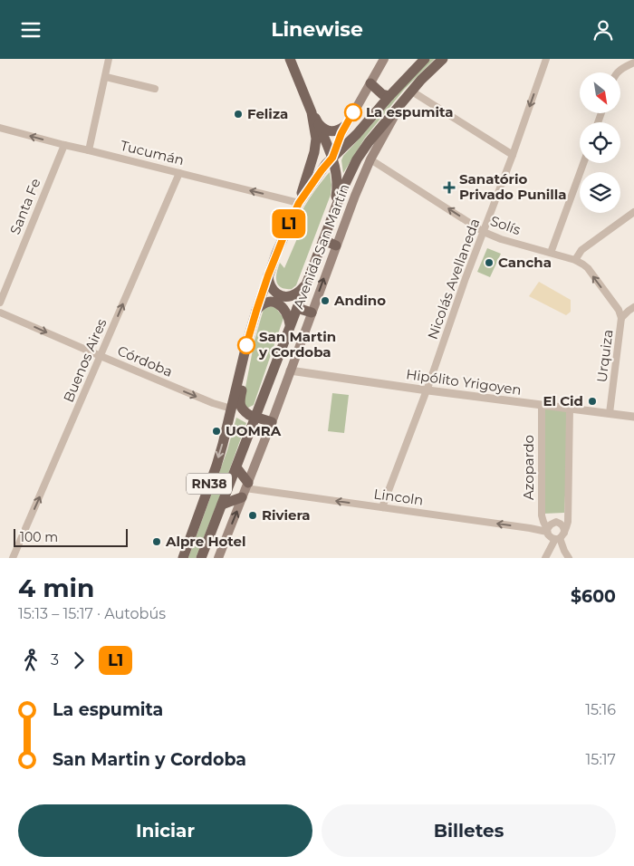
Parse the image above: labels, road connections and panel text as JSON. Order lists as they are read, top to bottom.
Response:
{
  "streets": {
    "main road": ["Avenida San Martín", "RN38"],
    "street": [
      "Tucumán",
      "Santa Fe",
      "Solís",
      "Nicolás Avellaneda",
      "Urquiza",
      "Buenos Aires",
      "Córdoba",
      "Hipólito Yrigoyen",
      "Azopardo",
      "Lincoln"
    ]
  },
  "crossings": [
    ["Tucumán", "Santa Fe"],
    ["Tucumán", "Buenos Aires"],
    ["Tucumán", "RN38"],
    ["Solís", "Avenida San Martín"],
    ["Solís", "Nicolás Avellaneda"],
    ["Solís", "Urquiza"],
    ["Avenida San Martín", "Hipólito Yrigoyen"],
    ["Avenida San Martín", "RN38"],
    ["Avenida San Martín", "Lincoln"],
    ["Nicolás Avellaneda", "Hipólito Yrigoyen"],
    ["Nicolás Avellaneda", "Lincoln"],
    ["Urquiza", "Hipólito Yrigoyen"],
    ["Buenos Aires", "Córdoba"],
    ["Córdoba", "RN38"],
    ["Hipólito Yrigoyen", "Azopardo"],
    ["Azopardo", "Lincoln"]
  ],
  "one_way": [
    "Tucumán",
    "Solís",
    "Buenos Aires",
    "Córdoba",
    "Lincoln"
  ],
  "places": {
    "other": [
      "La espumita",
      "Feliza",
      "Cancha",
      "Andino",
      "San Martin y Cordoba",
      "El Cid",
      "UOMRA",
      "Riviera",
      "Alpre Hotel"
    ],
    "health": ["Sanatório Privado Punilla"]
  },
  "lines": ["bus line L1"],
  "scale_bar": "100 m",
  "north": "bottom right",
  "page": {
    "header": "Linewise",
    "on_map": "L1",
    "scale": "100 m",
    "heading": ["4 min", "15:13 – 15:17 · Autobús", "$600"],
    "legs": ["3", "L1"],
    "list": [
      {
        "name": "La espumita",
        "value": "15:16"
      },
      {
        "name": "San Martin y Cordoba",
        "value": "15:17"
      }
    ],
    "buttons": ["Iniciar", "Billetes"]
  }
}
